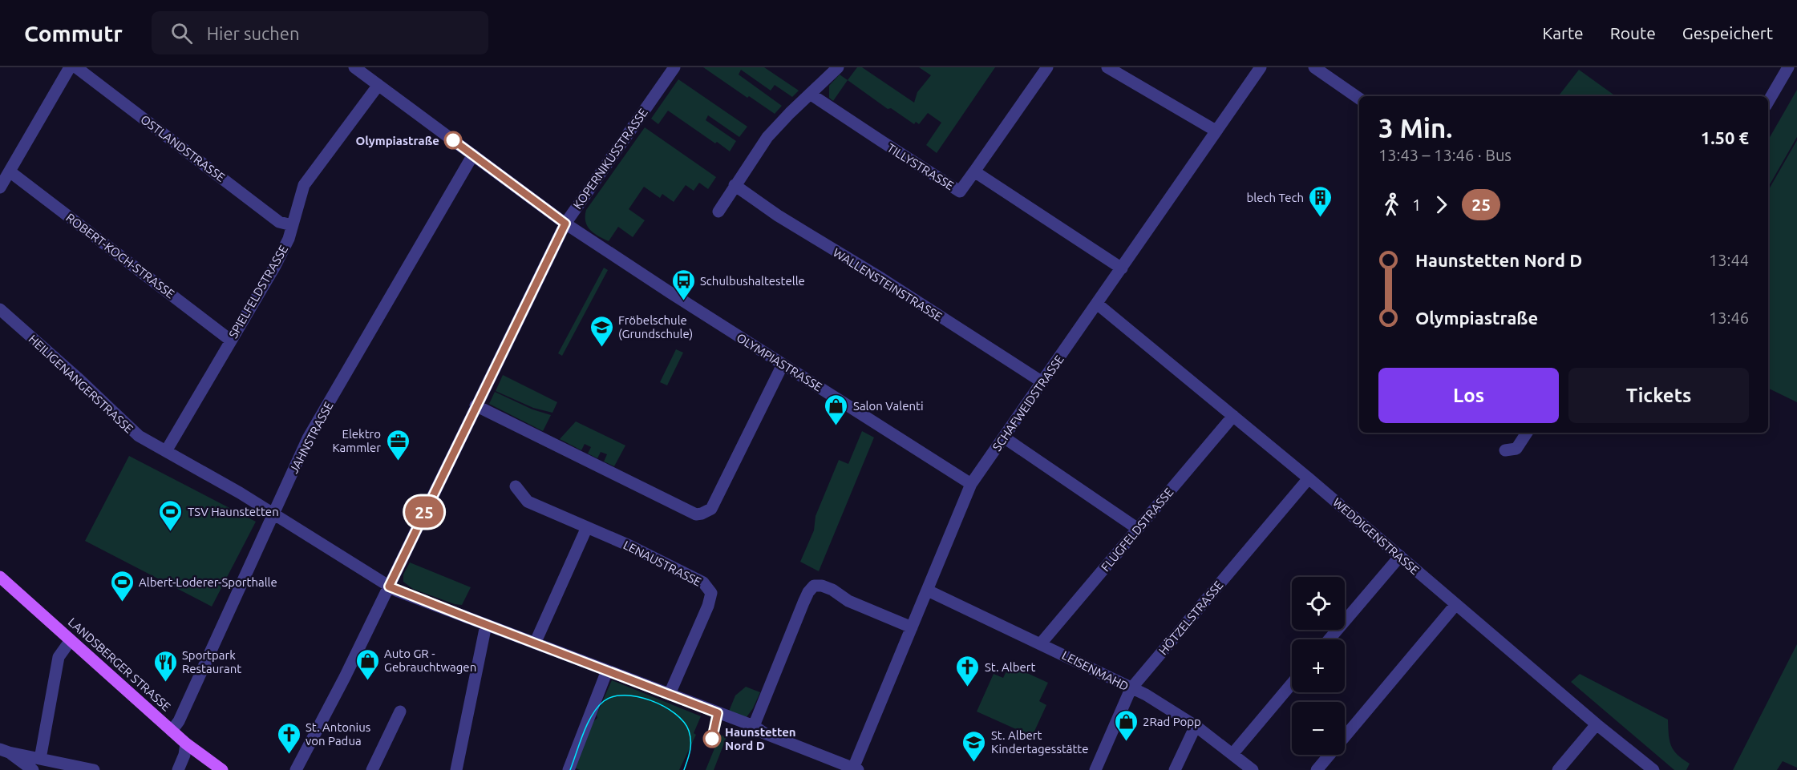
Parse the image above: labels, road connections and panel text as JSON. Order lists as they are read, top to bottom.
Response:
{
  "streets": {
    "main road": ["LANDSBERGER STRASSE"],
    "street": [
      "OSTLANDSTRASSE",
      "KOPERNIKUSSTRASSE",
      "TILLYSTRASSE",
      "ROBERT-KOCH-STRASSE",
      "WALLENSTEINSTRASSE",
      "SPIELFELDSTRASSE",
      "OLYMPIASTRASSE",
      "HEILIGENANGERSTRASSE",
      "SCHAFWEIDSTRASSE",
      "JAHNSTRASSE",
      "FLUGFELDSTRASSE",
      "WEDDIGENSTRASSE",
      "LENAUSTRASSE",
      "HÖTZELSTRASSE",
      "LEISENMAHD"
    ]
  },
  "crossings": [
    ["OSTLANDSTRASSE", "SPIELFELDSTRASSE"],
    ["KOPERNIKUSSTRASSE", "OLYMPIASTRASSE"],
    ["KOPERNIKUSSTRASSE", "HEILIGENANGERSTRASSE"],
    ["ROBERT-KOCH-STRASSE", "SPIELFELDSTRASSE"],
    ["WALLENSTEINSTRASSE", "SCHAFWEIDSTRASSE"],
    ["SPIELFELDSTRASSE", "OLYMPIASTRASSE"],
    ["SPIELFELDSTRASSE", "HEILIGENANGERSTRASSE"],
    ["OLYMPIASTRASSE", "SCHAFWEIDSTRASSE"],
    ["OLYMPIASTRASSE", "JAHNSTRASSE"],
    ["HEILIGENANGERSTRASSE", "SCHAFWEIDSTRASSE"],
    ["HEILIGENANGERSTRASSE", "JAHNSTRASSE"],
    ["HEILIGENANGERSTRASSE", "LENAUSTRASSE"],
    ["SCHAFWEIDSTRASSE", "WEDDIGENSTRASSE"],
    ["SCHAFWEIDSTRASSE", "LEISENMAHD"],
    ["JAHNSTRASSE", "LANDSBERGER STRASSE"],
    ["FLUGFELDSTRASSE", "WEDDIGENSTRASSE"],
    ["FLUGFELDSTRASSE", "LEISENMAHD"],
    ["WEDDIGENSTRASSE", "HÖTZELSTRASSE"],
    ["HÖTZELSTRASSE", "LEISENMAHD"]
  ],
  "places": {
    "other": ["Olympiastraße", "Haunstetten Nord D"],
    "building": ["blech Tech"],
    "bus stop": ["Schulbushaltestelle"],
    "school or university": ["Fröbelschule (Grundschule)", "St. Albert Kindertagesstätte"],
    "shop": ["Salon Valenti", "Auto GR - Gebrauchtwagen", "2Rad Popp"],
    "office": ["Elektro Kammler"],
    "sports": ["TSV Haunstetten", "Albert-Loderer-Sporthalle"],
    "restaurant": ["Sportpark Restaurant"],
    "church": ["St. Albert", "St. Antonius von Padua"]
  },
  "lines": ["bus line 25"],
  "page": {
    "header": "Commutr",
    "search": "Hier suchen",
    "nav": ["Karte", "Route", "Gespeichert"],
    "on_map": "25",
    "heading": ["3 Min.", "13:43 – 13:46 · Bus", "1.50 €"],
    "legs": ["1", "25"],
    "list": [
      {
        "name": "Haunstetten Nord D",
        "value": "13:44"
      },
      {
        "name": "Olympiastraße",
        "value": "13:46"
      }
    ],
    "buttons": ["Los", "Tickets"],
    "map_buttons": ["+", "−"]
  }
}
